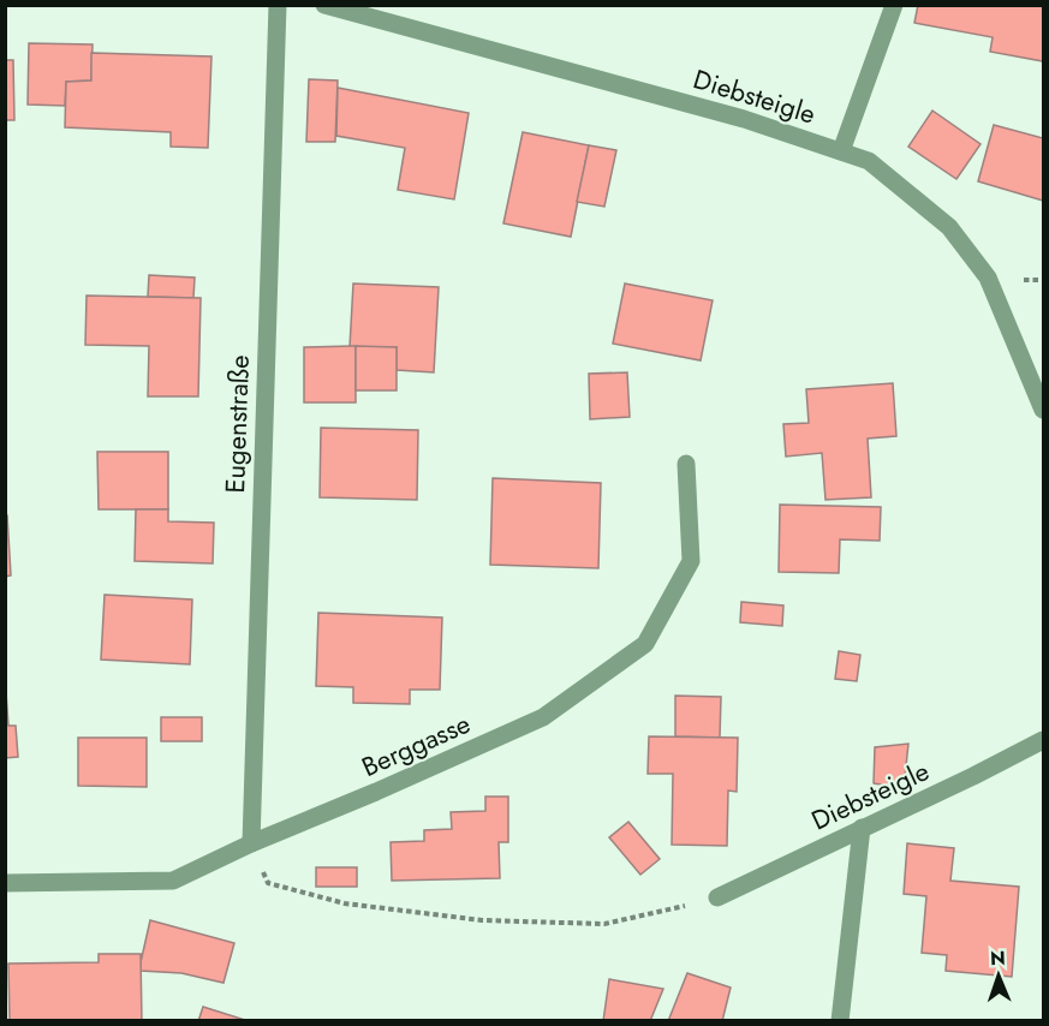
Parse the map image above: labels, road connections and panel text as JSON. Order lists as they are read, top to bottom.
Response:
{
  "streets": {
    "street": ["Diebsteigle", "Eugenstraße", "Berggasse"]
  },
  "crossings": [
    ["Eugenstraße", "Berggasse"]
  ],
  "north": "top"
}
